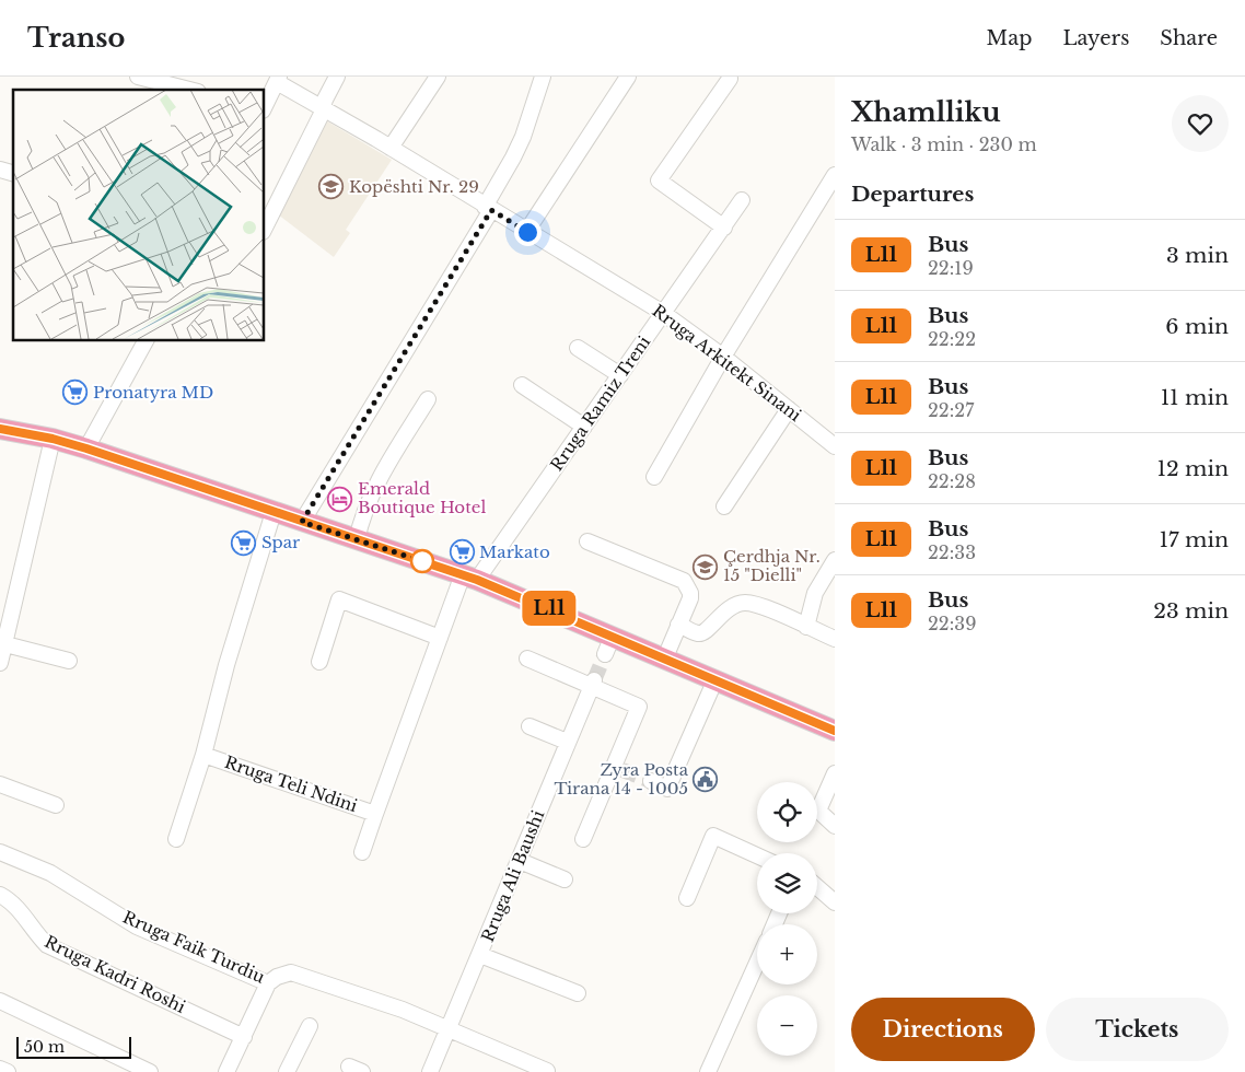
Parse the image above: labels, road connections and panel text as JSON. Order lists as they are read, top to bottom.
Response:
{
  "streets": {
    "street": [
      "Rruga Arkitekt Sinani",
      "Rruga Ramiz Treni",
      "Rruga Teli Ndini",
      "Rruga Ali Baushi",
      "Rruga Faik Turdiu",
      "Rruga Kadri Roshi"
    ]
  },
  "crossings": [
    ["Rruga Arkitekt Sinani", "Rruga Ramiz Treni"],
    ["Rruga Ramiz Treni", "Rruga Teli Ndini"],
    ["Rruga Ali Baushi", "Rruga Faik Turdiu"]
  ],
  "places": {
    "school or university": ["Kopështi Nr. 29", "Çerdhja Nr. 15 \"Dielli\""],
    "supermarket": ["Pronatyra MD", "Spar", "Markato"],
    "hotel": ["Emerald Boutique Hotel"],
    "public building": ["Zyra Posta Tirana 14 - 1005"]
  },
  "lines": ["bus line L11"],
  "scale_bar": "50 m",
  "page": {
    "header": "Transo",
    "nav": ["Map", "Layers", "Share"],
    "on_map": "L11",
    "heading": [
      ["Xhamlliku", "Walk · 3 min · 230 m"],
      "Departures"
    ],
    "list": [
      {
        "mark": "L11",
        "name": "Bus",
        "note": "22:19",
        "value": "3 min"
      },
      {
        "mark": "L11",
        "name": "Bus",
        "note": "22:22",
        "value": "6 min"
      },
      {
        "mark": "L11",
        "name": "Bus",
        "note": "22:27",
        "value": "11 min"
      },
      {
        "mark": "L11",
        "name": "Bus",
        "note": "22:28",
        "value": "12 min"
      },
      {
        "mark": "L11",
        "name": "Bus",
        "note": "22:33",
        "value": "17 min"
      },
      {
        "mark": "L11",
        "name": "Bus",
        "note": "22:39",
        "value": "23 min"
      }
    ],
    "map_buttons": ["+", "−"],
    "buttons": ["Directions", "Tickets"],
    "scale": "50 m"
  }
}
